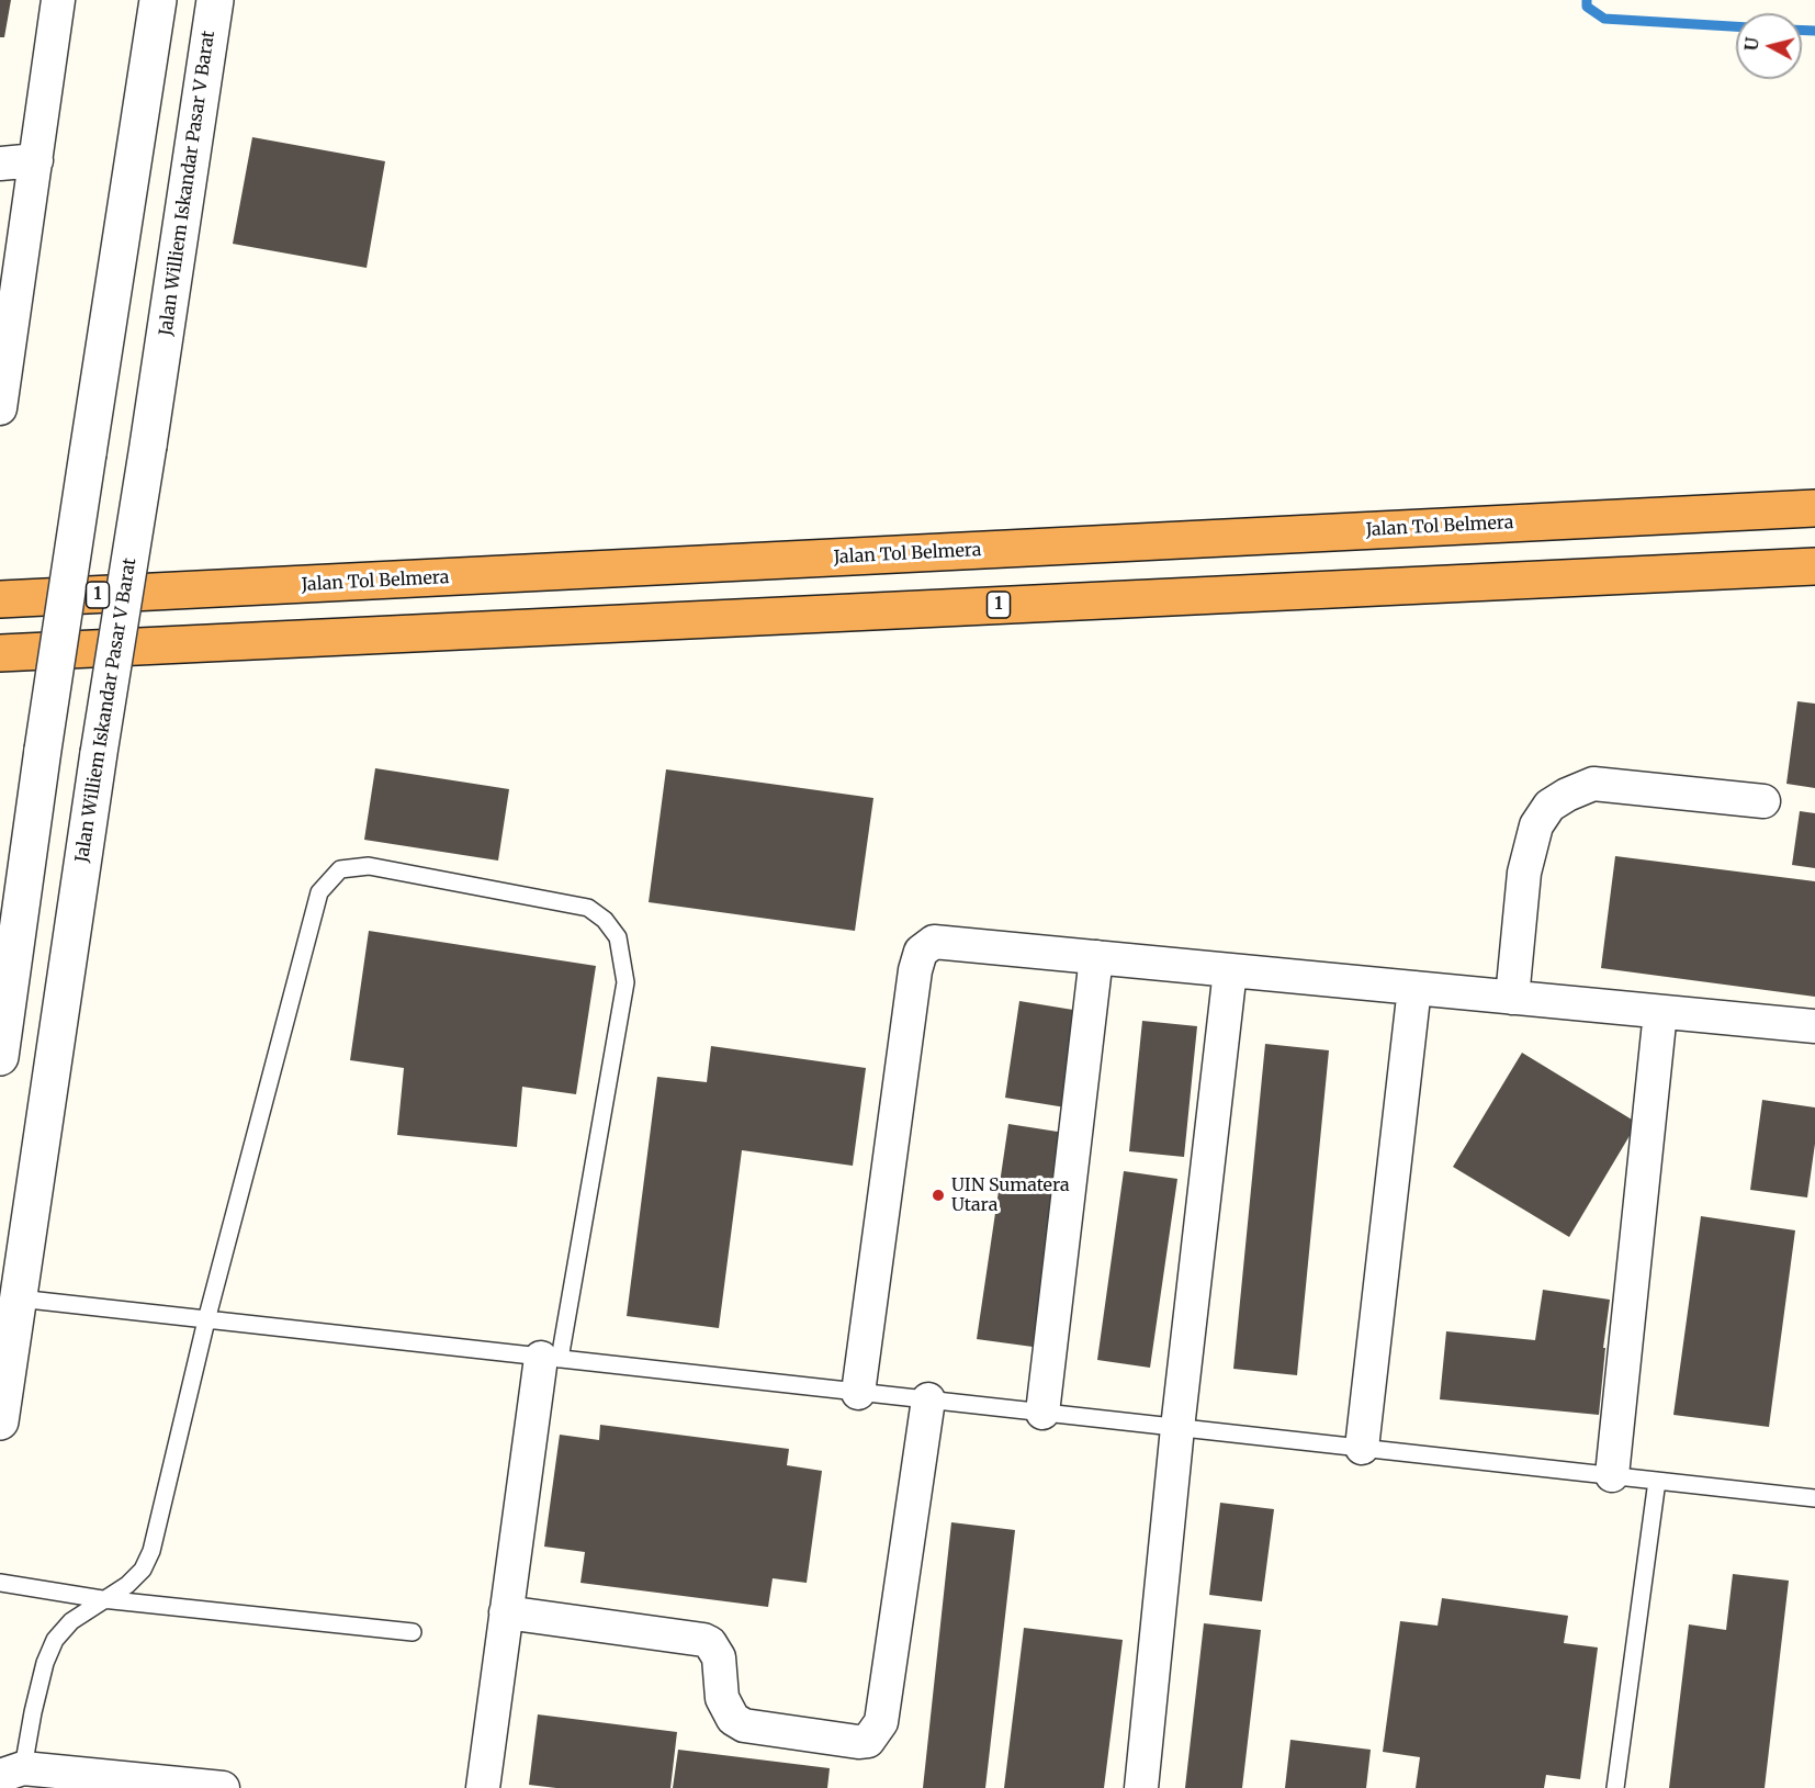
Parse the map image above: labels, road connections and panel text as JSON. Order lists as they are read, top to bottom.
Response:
{
  "streets": {
    "highway": ["Jalan Tol Belmera", "1"],
    "street": ["Jalan Williem Iskandar Pasar V Barat"]
  },
  "places": ["UIN Sumatera Utara"],
  "north": "left"
}
